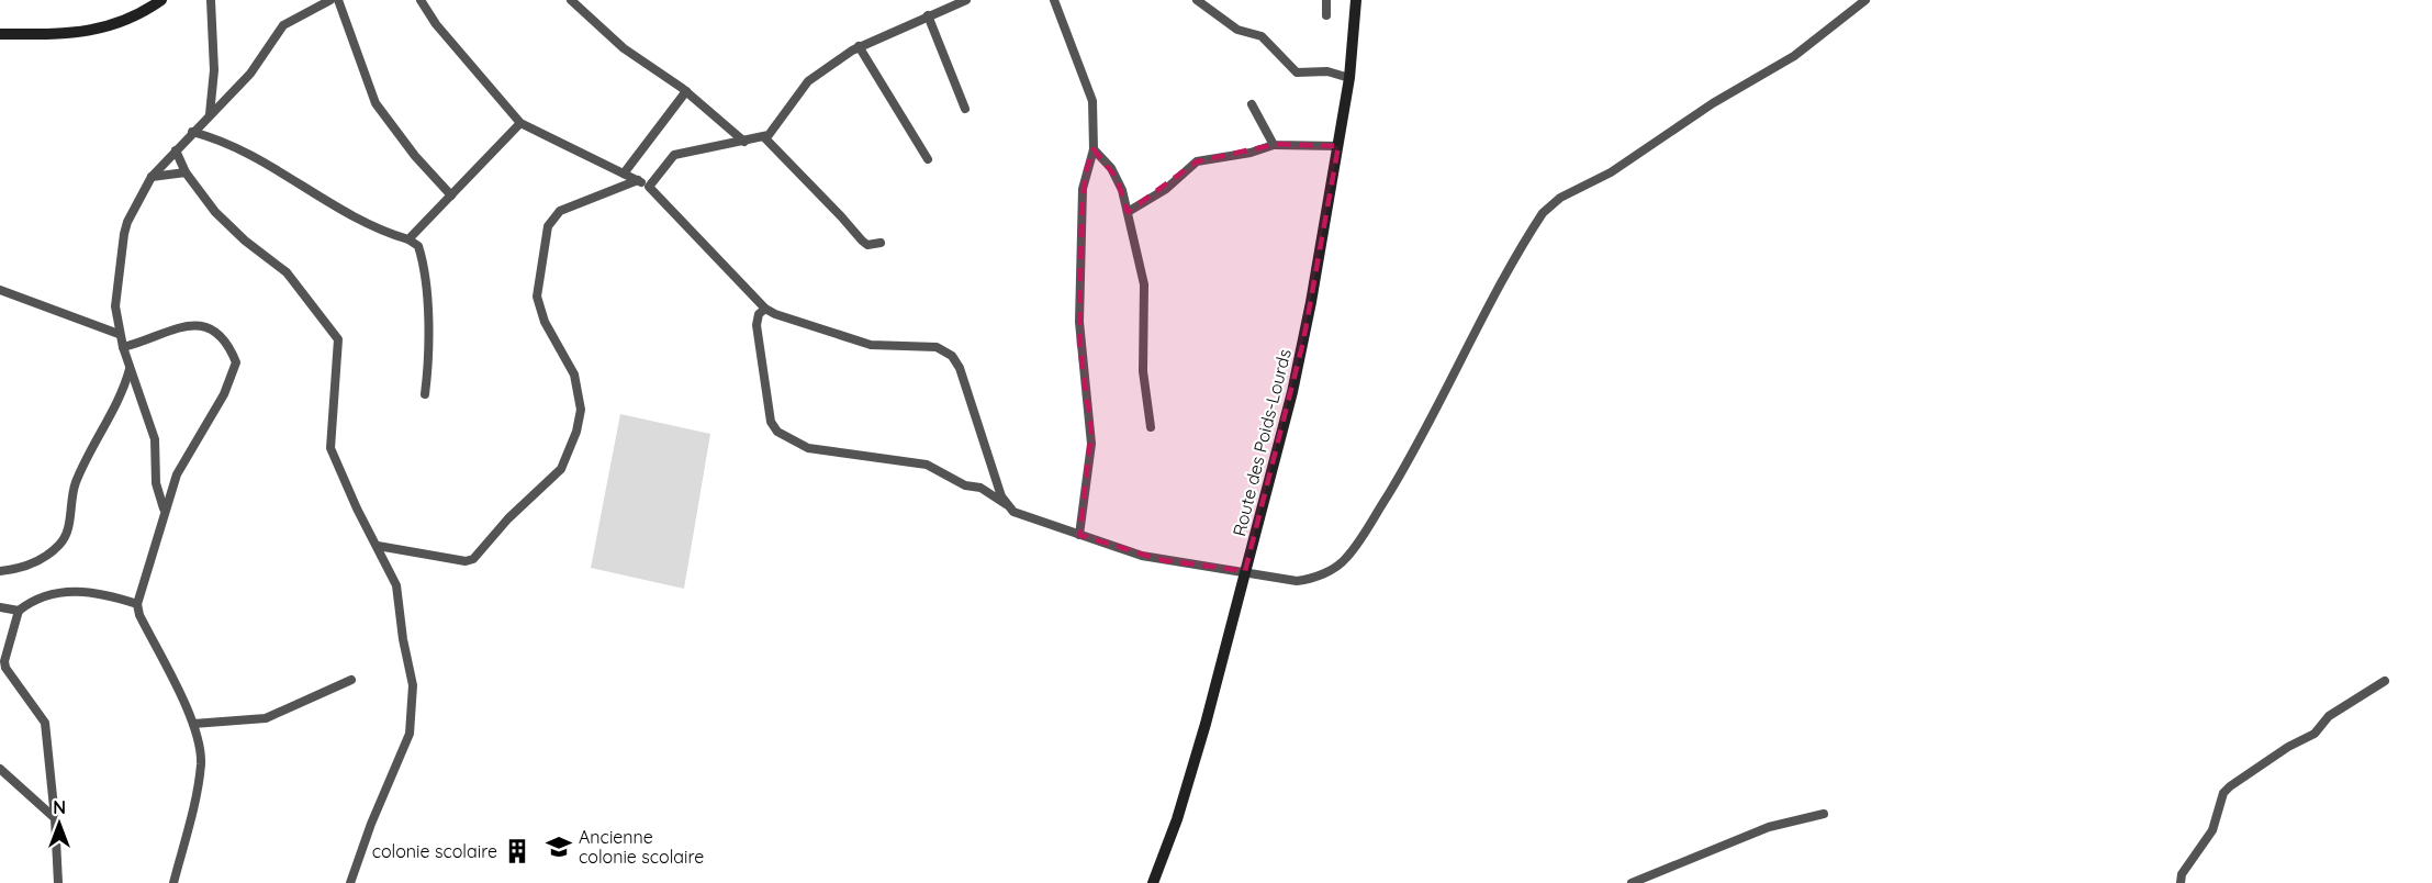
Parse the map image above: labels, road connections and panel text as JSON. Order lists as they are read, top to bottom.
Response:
{
  "streets": {
    "street": ["Route des Poids-Lourds"]
  },
  "places": {
    "school or university": ["Ancienne colonie scolaire"],
    "building": ["colonie scolaire"]
  },
  "north": "top"
}
